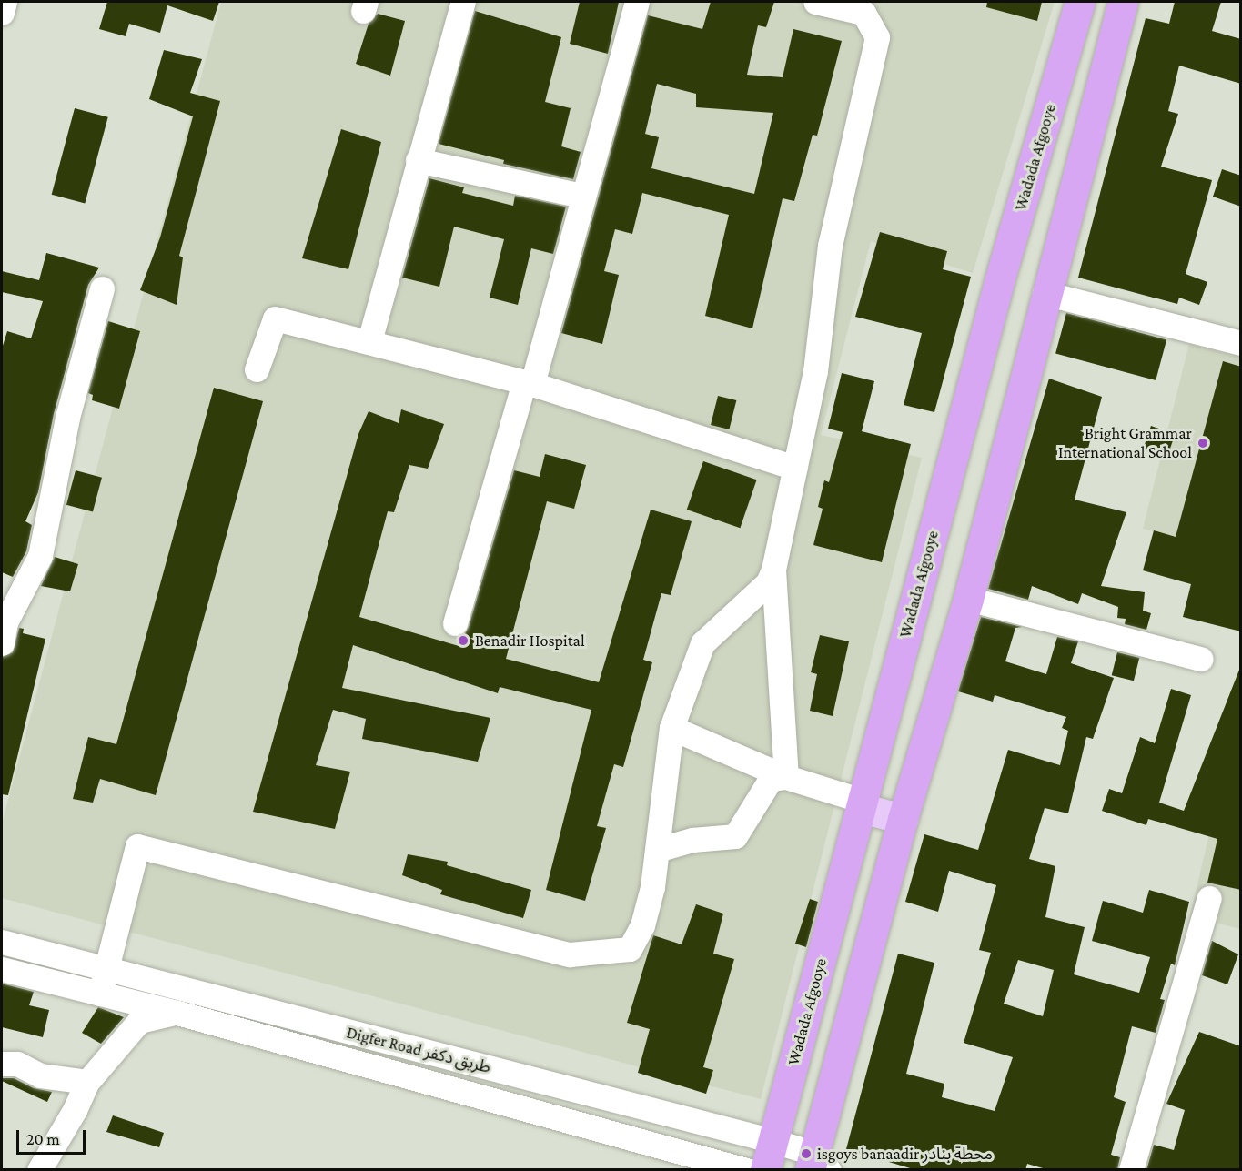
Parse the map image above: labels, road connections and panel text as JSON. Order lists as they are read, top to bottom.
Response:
{
  "streets": {
    "highway": ["Wadada Afgooye"],
    "street": ["Digfer Road طريق دكفر"]
  },
  "crossings": [
    ["Wadada Afgooye", "Digfer Road طريق دكفر"]
  ],
  "places": ["Bright Grammar International School", "Benadir Hospital", "isgoys banaadir محطة بنادر"],
  "scale_bar": "20 m"
}
